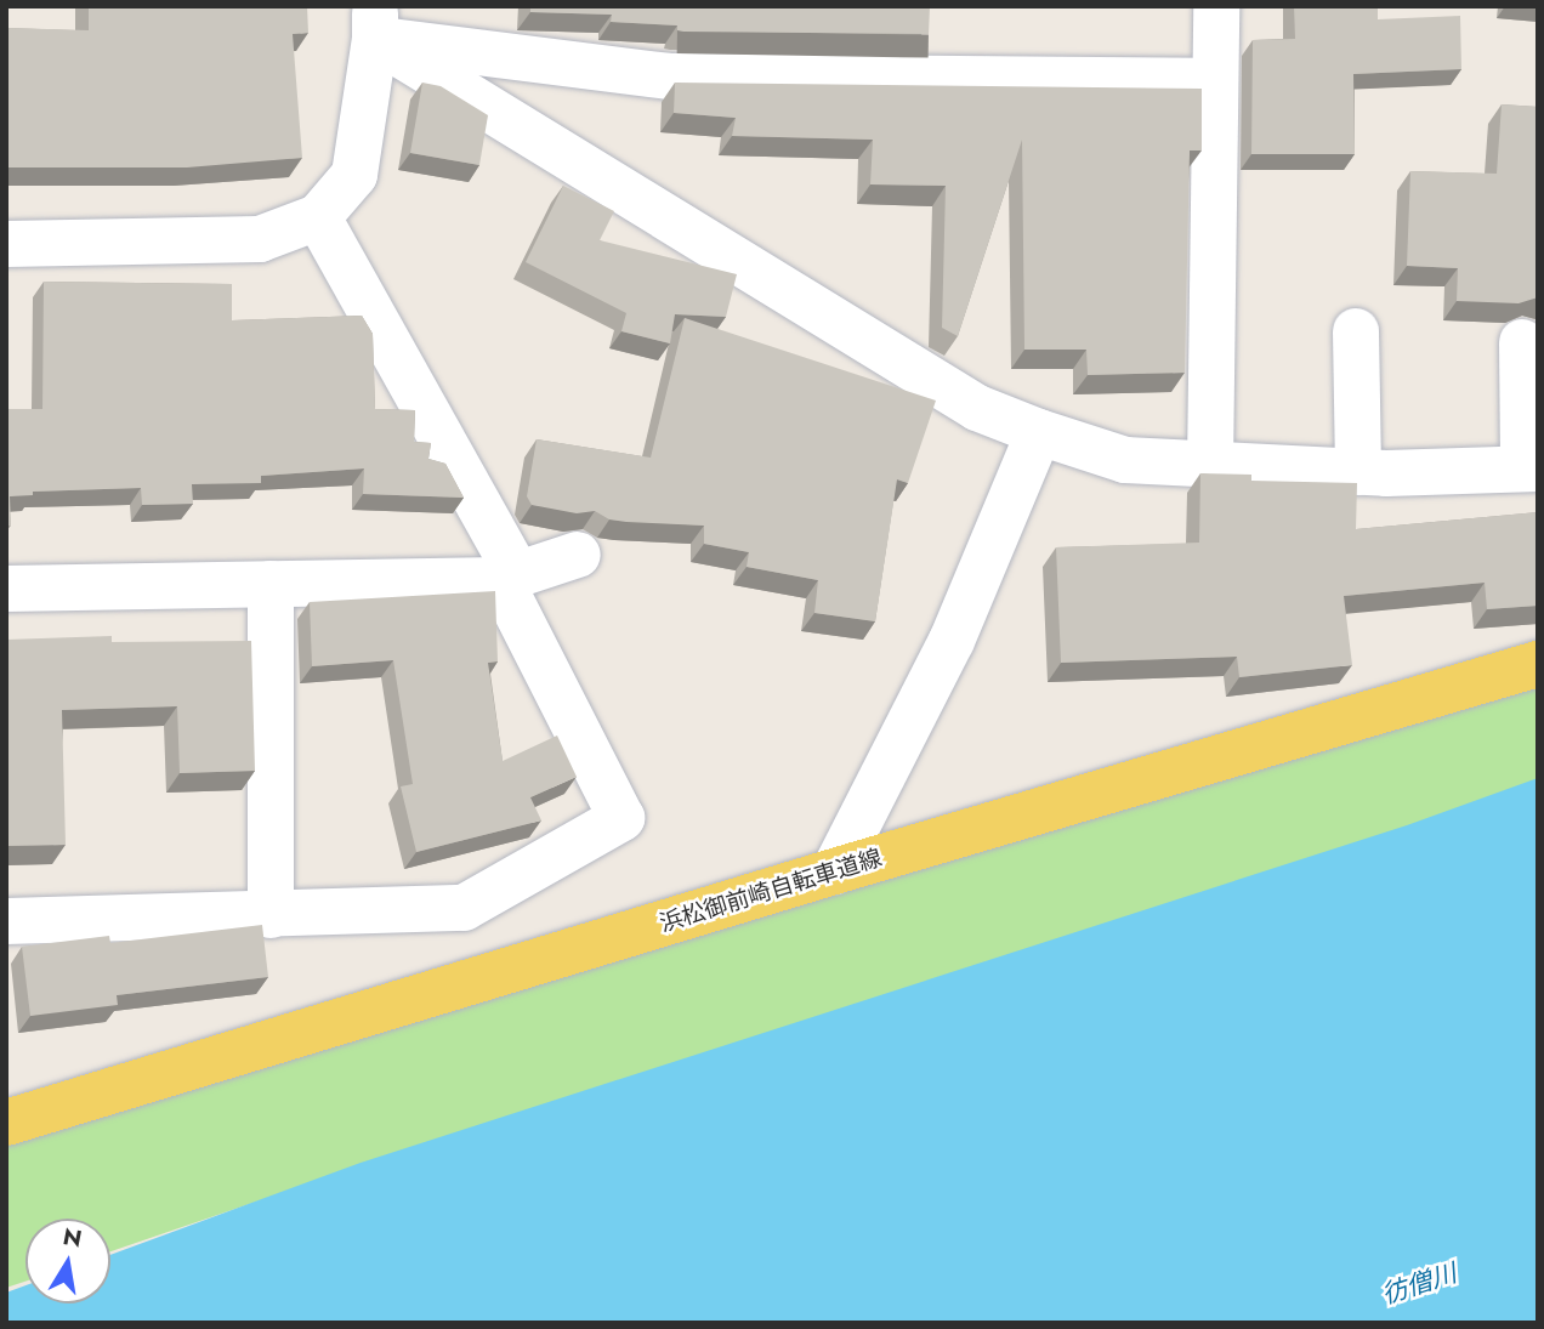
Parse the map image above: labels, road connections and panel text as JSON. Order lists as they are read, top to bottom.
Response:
{
  "streets": {
    "main road": ["浜松御前崎自転車道線"]
  },
  "water": ["彷僧川"],
  "north": "top"
}
